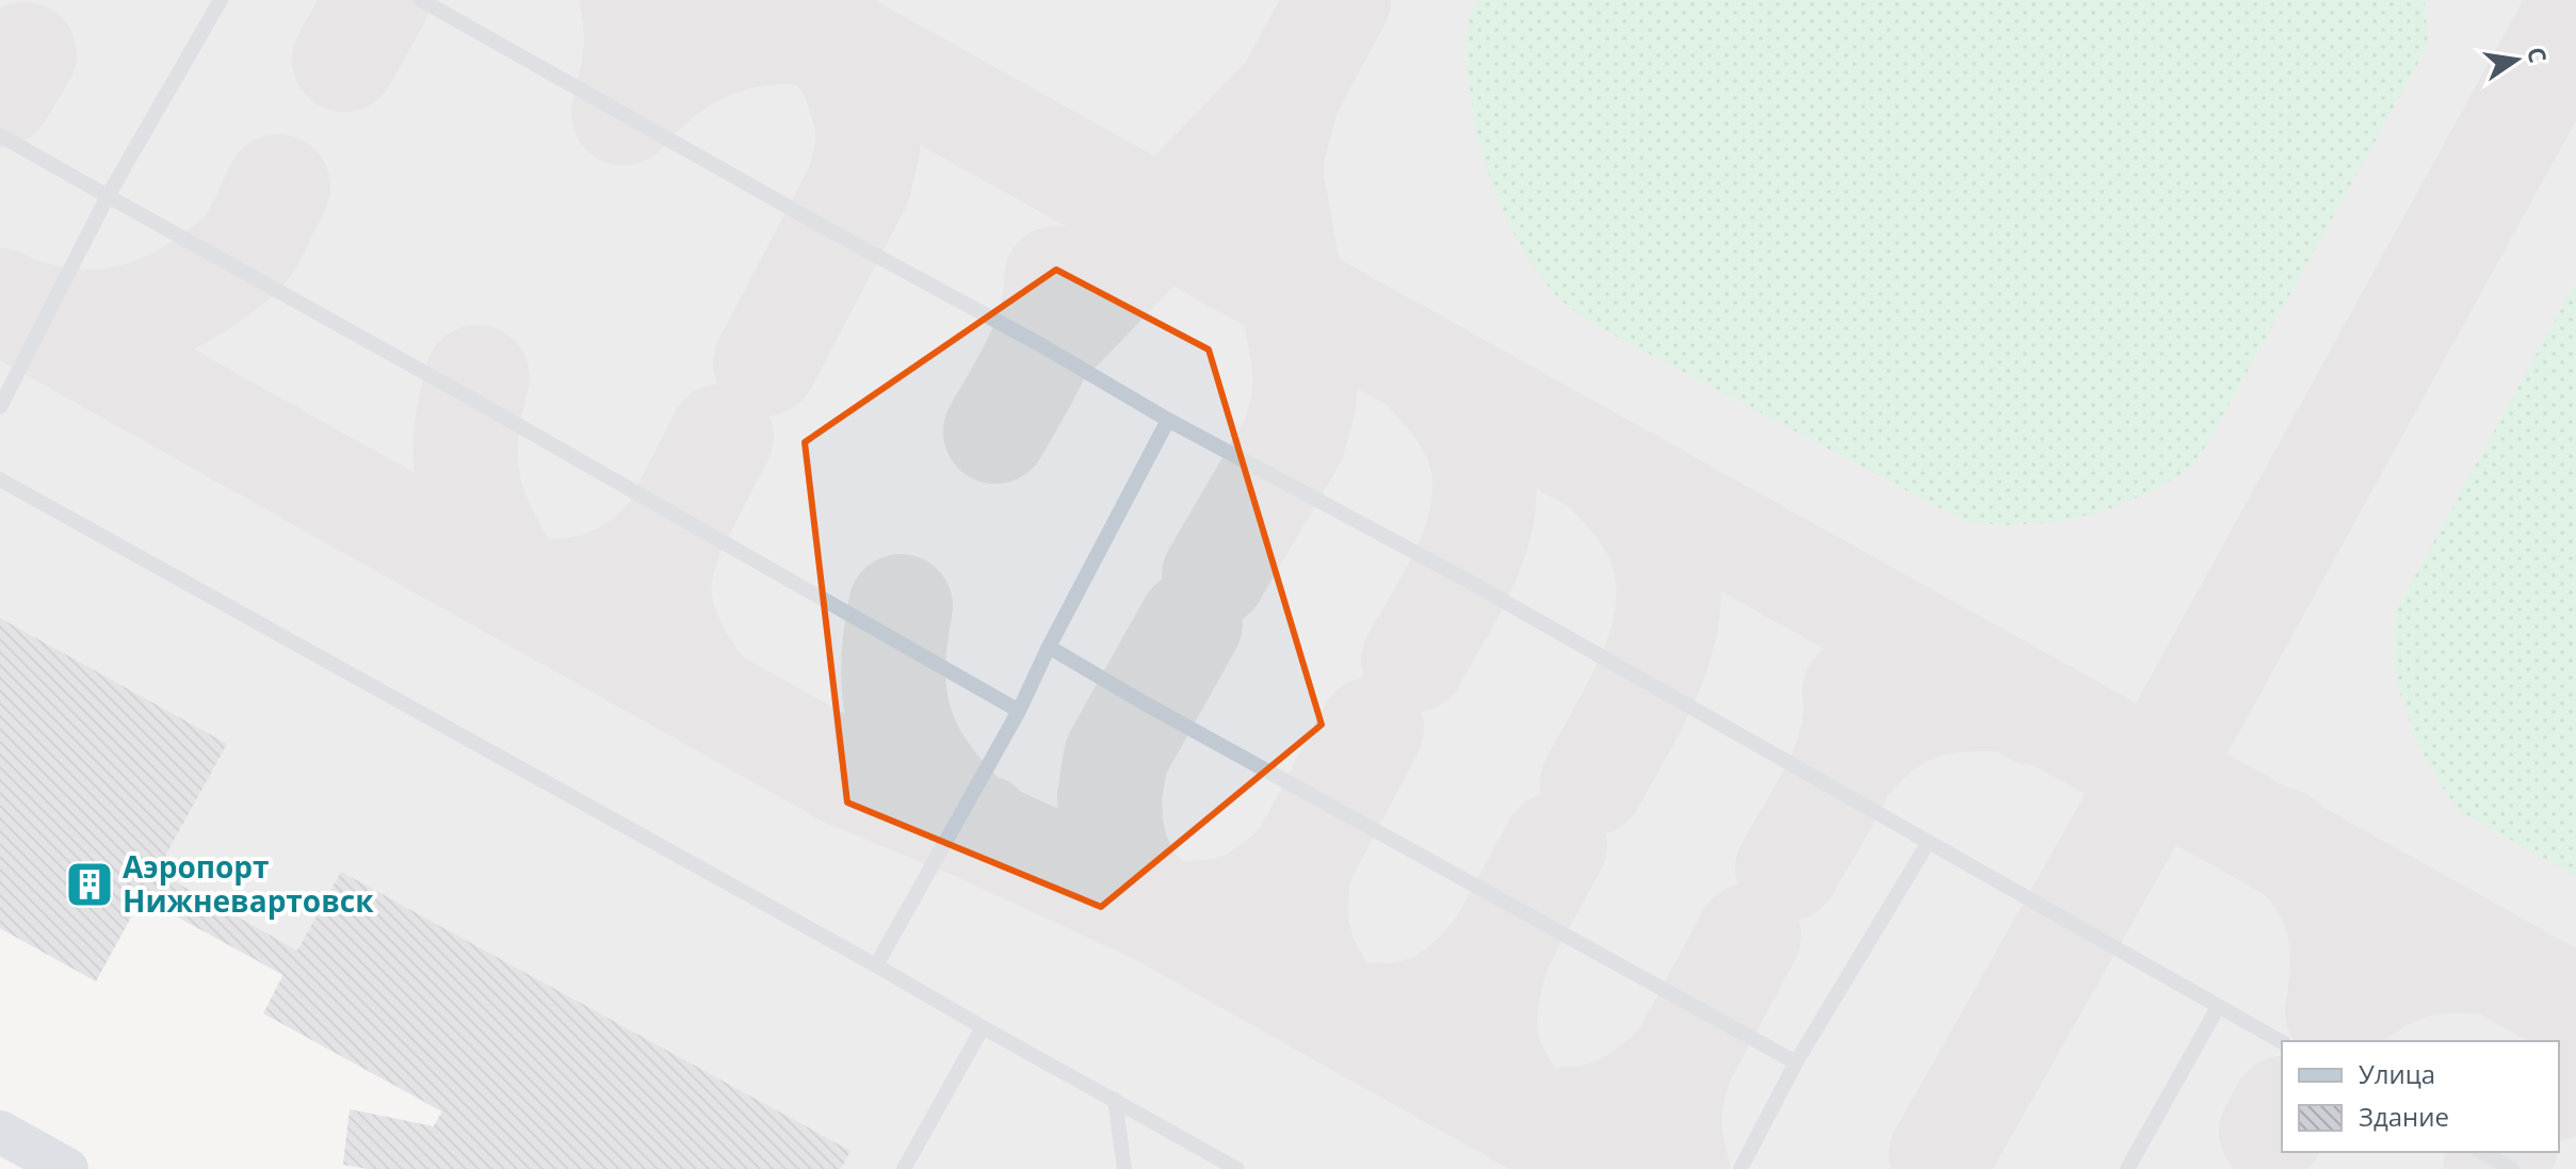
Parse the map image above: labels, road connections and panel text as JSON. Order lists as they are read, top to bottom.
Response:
{
  "places": {
    "building": ["Аэропорт Нижневартовск"]
  },
  "legend": ["Улица", "Здание"],
  "north": "right"
}
